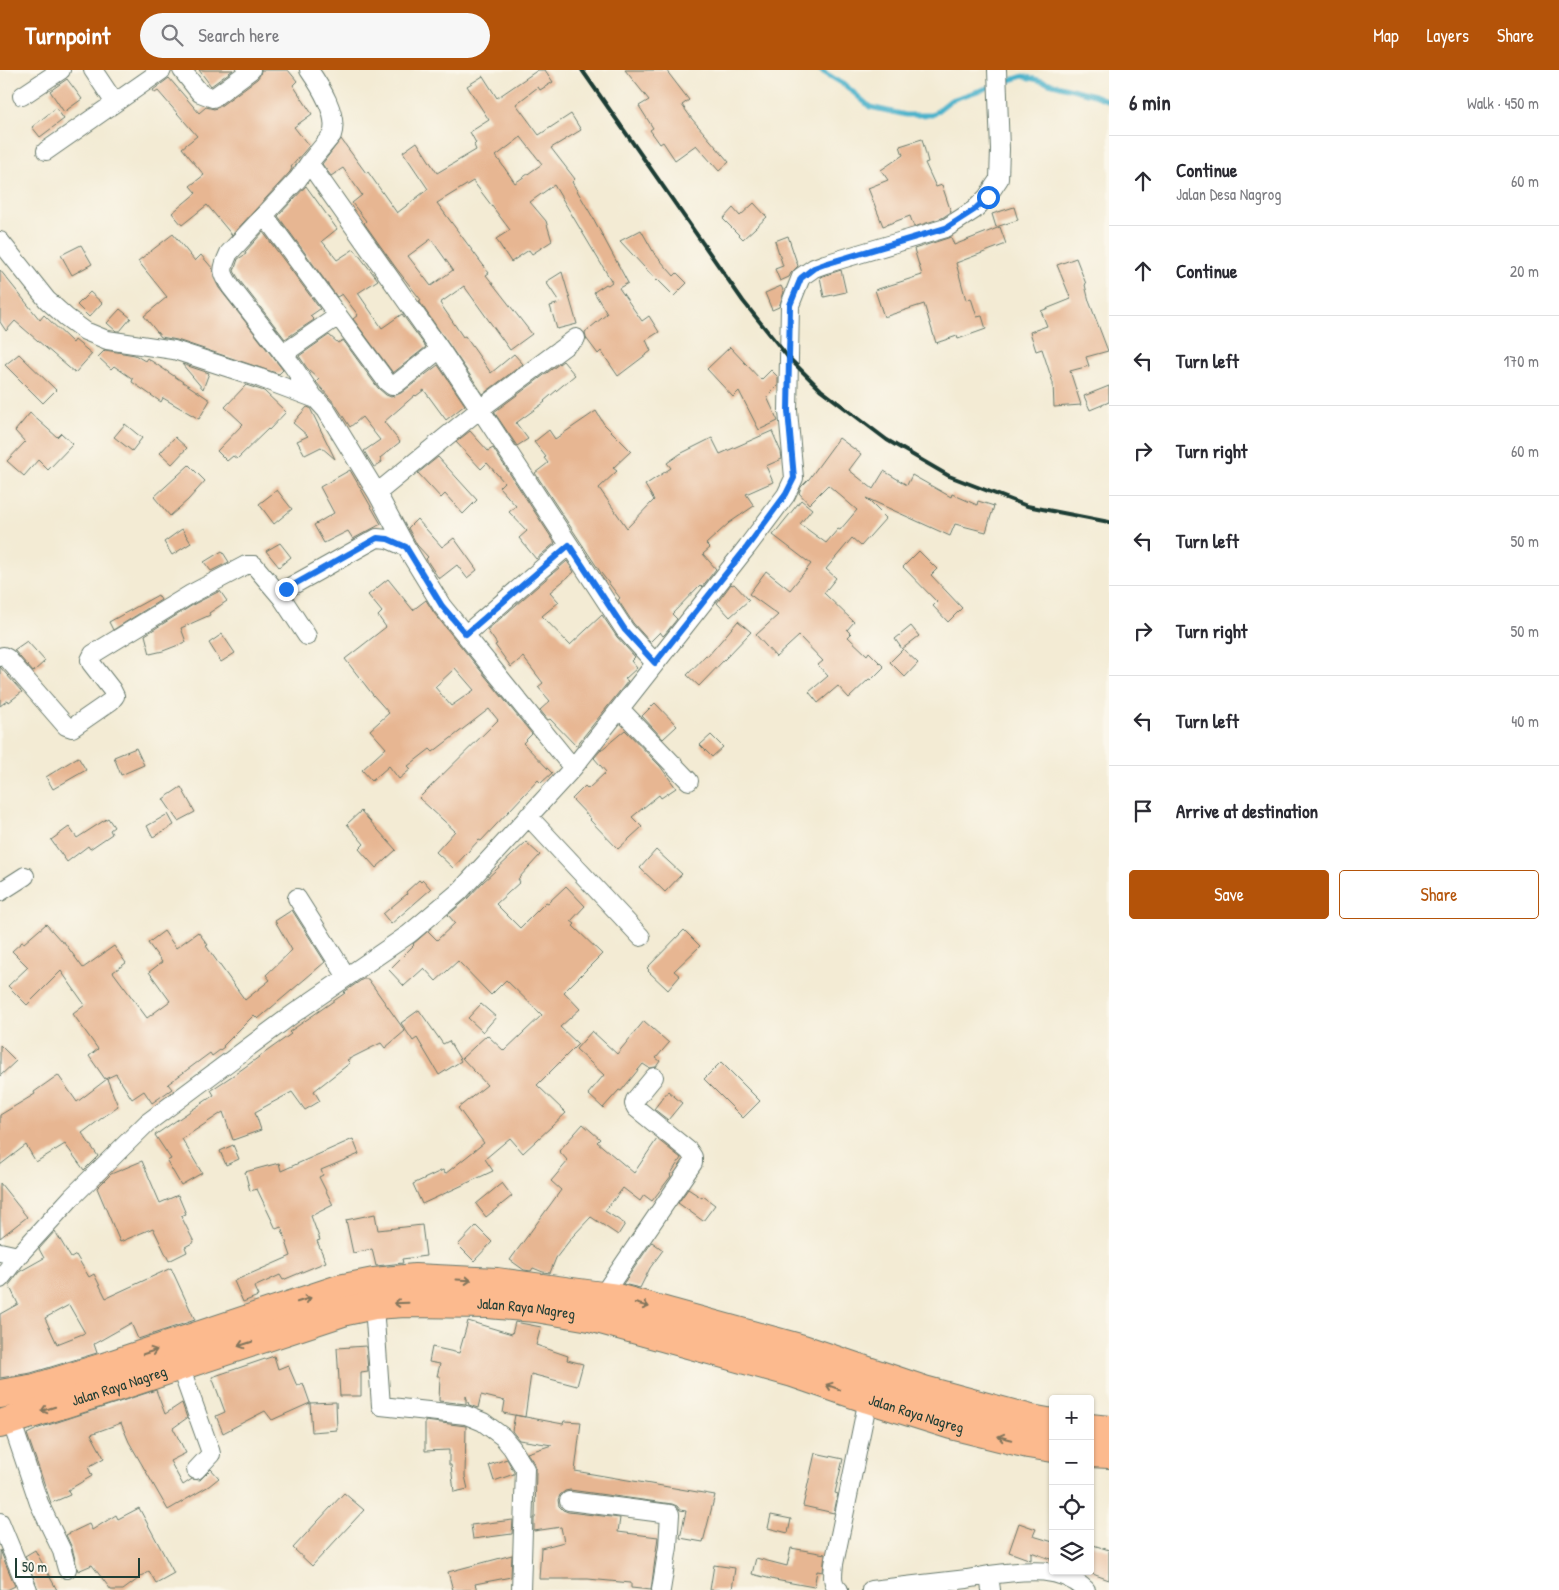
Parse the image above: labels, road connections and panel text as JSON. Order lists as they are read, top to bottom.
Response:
{
  "streets": {
    "highway": ["Jalan Raya Nagreg"]
  },
  "scale_bar": "50 m",
  "page": {
    "header": "Turnpoint",
    "search": "Search here",
    "nav": ["Map", "Layers", "Share"],
    "heading": ["6 min", "Walk · 450 m"],
    "list": [
      ["Continue", "Jalan Desa Nagrog", "60 m"],
      ["Continue", "20 m"],
      ["Turn left", "170 m"],
      ["Turn right", "60 m"],
      ["Turn left", "50 m"],
      ["Turn right", "50 m"],
      ["Turn left", "40 m"],
      "Arrive at destination"
    ],
    "buttons": ["Save", "Share"],
    "map_buttons": ["+", "−"],
    "scale": "50 m"
  }
}
